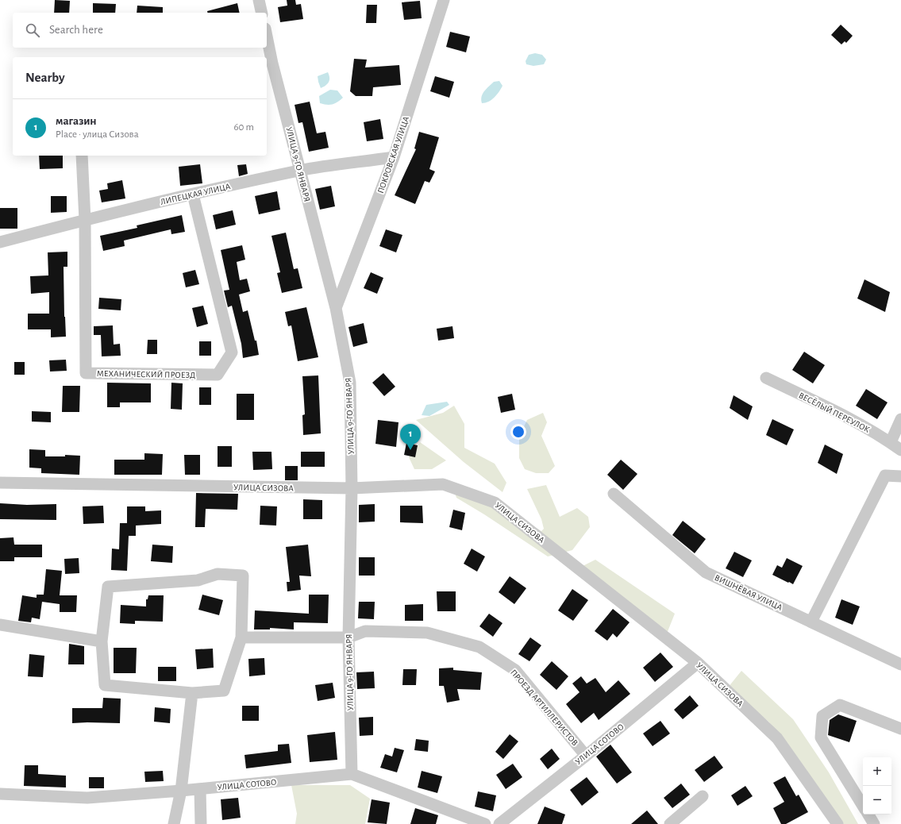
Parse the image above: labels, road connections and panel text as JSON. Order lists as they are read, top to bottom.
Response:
{
  "streets": {
    "street": [
      "ПОКРОВСКАЯ УЛИЦА",
      "УЛИЦА 9-ГО ЯНВАРЯ",
      "ЛИПЕЦКАЯ УЛИЦА",
      "МЕХАНИЧЕСКИЙ ПРОЕЗД",
      "ВЕСЁЛЫЙ ПЕРЕУЛОК",
      "УЛИЦА СИЗОВА",
      "ВИШНЁВАЯ УЛИЦА",
      "ПРОЕЗД АРТИЛЛЕРИСТОВ",
      "УЛИЦА СОТОВО"
    ]
  },
  "crossings": [
    ["ПОКРОВСКАЯ УЛИЦА", "УЛИЦА 9-ГО ЯНВАРЯ"],
    ["ПОКРОВСКАЯ УЛИЦА", "ЛИПЕЦКАЯ УЛИЦА"],
    ["УЛИЦА 9-ГО ЯНВАРЯ", "ЛИПЕЦКАЯ УЛИЦА"],
    ["УЛИЦА 9-ГО ЯНВАРЯ", "УЛИЦА СИЗОВА"],
    ["УЛИЦА 9-ГО ЯНВАРЯ", "ПРОЕЗД АРТИЛЛЕРИСТОВ"],
    ["УЛИЦА 9-ГО ЯНВАРЯ", "УЛИЦА СОТОВО"],
    ["ЛИПЕЦКАЯ УЛИЦА", "МЕХАНИЧЕСКИЙ ПРОЕЗД"],
    ["УЛИЦА СИЗОВА", "УЛИЦА СОТОВО"],
    ["ПРОЕЗД АРТИЛЛЕРИСТОВ", "УЛИЦА СОТОВО"]
  ],
  "page": {
    "search": "Search here",
    "heading": "Nearby",
    "list": [
      {
        "mark": "1",
        "name": "магазин",
        "note": "Place · улица Сизова",
        "value": "60 m"
      }
    ],
    "pins": "1",
    "map_buttons": ["+", "−"]
  }
}
